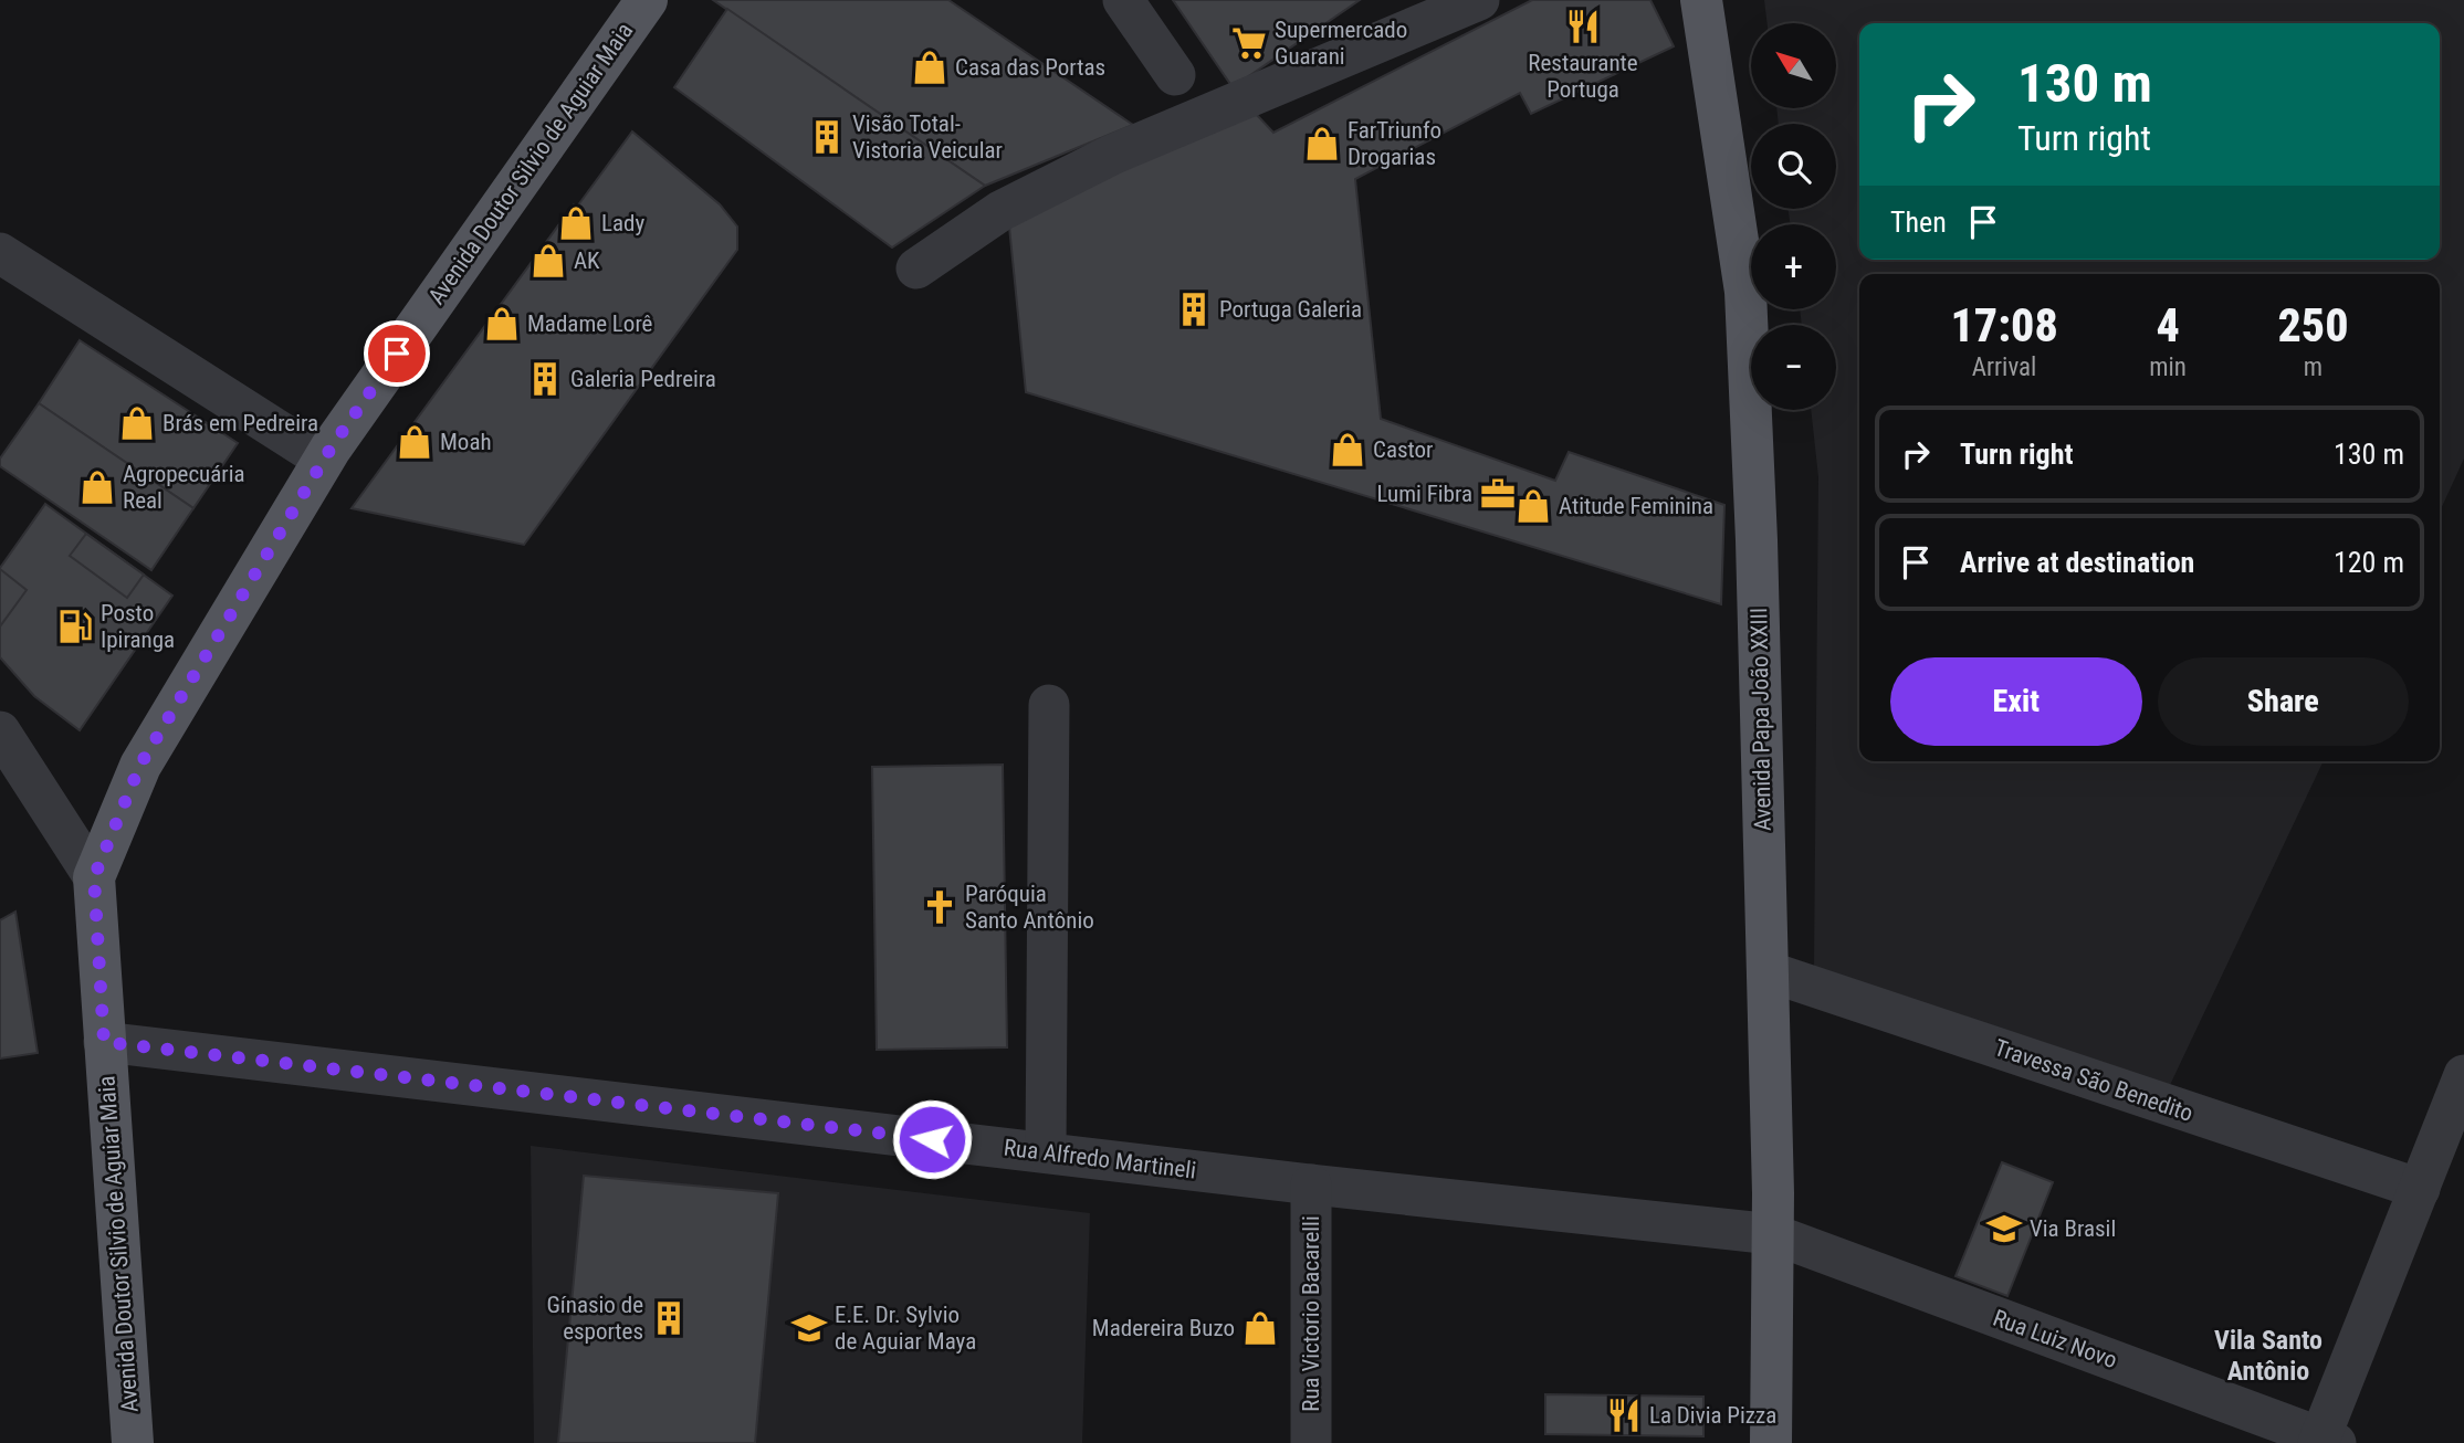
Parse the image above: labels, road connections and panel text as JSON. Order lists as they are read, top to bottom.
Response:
{
  "streets": {
    "main road": ["Avenida Doutor Silvio de Aguiar Maia", "Avenida Papa João XXIII"],
    "street": [
      "Travessa São Benedito",
      "Rua Alfredo Martineli",
      "Rua Victorio Bacarelli",
      "Rua Luiz Novo"
    ]
  },
  "crossings": [
    ["Avenida Doutor Silvio de Aguiar Maia", "Rua Alfredo Martineli"],
    ["Avenida Papa João XXIII", "Travessa São Benedito"],
    ["Avenida Papa João XXIII", "Rua Alfredo Martineli"],
    ["Avenida Papa João XXIII", "Rua Luiz Novo"],
    ["Rua Alfredo Martineli", "Rua Victorio Bacarelli"],
    ["Rua Alfredo Martineli", "Rua Luiz Novo"]
  ],
  "districts": ["Vila Santo Antônio"],
  "places": {
    "restaurant": ["Restaurante Portuga", "La Divia Pizza"],
    "supermarket": ["Supermercado Guarani"],
    "shop": [
      "Casa das Portas",
      "FarTriunfo Drogarias",
      "Lady",
      "AK",
      "Madame Lorê",
      "Brás em Pedreira",
      "Moah",
      "Castor",
      "Agropecuária Real",
      "Atitude Feminina",
      "Madereira Buzo"
    ],
    "building": [
      "Visão Total- Vistoria Veicular",
      "Portuga Galeria",
      "Galeria Pedreira",
      "Gínasio de esportes"
    ],
    "office": ["Lumi Fibra"],
    "fuel station": ["Posto Ipiranga"],
    "church": ["Paróquia Santo Antônio"],
    "school or university": ["Via Brasil", "E.E. Dr. Sylvio de Aguiar Maya"]
  },
  "north": "top left",
  "page": {
    "map_buttons": ["+", "−"],
    "turn": ["130 m", "Turn right"],
    "then": "Then",
    "eta": [
      "17:08",
      "Arrival",
      "4",
      "min",
      "250",
      "m"
    ],
    "list": [
      {
        "name": "Turn right",
        "value": "130 m"
      },
      {
        "name": "Arrive at destination",
        "value": "120 m"
      }
    ],
    "buttons": ["Exit", "Share"]
  }
}
